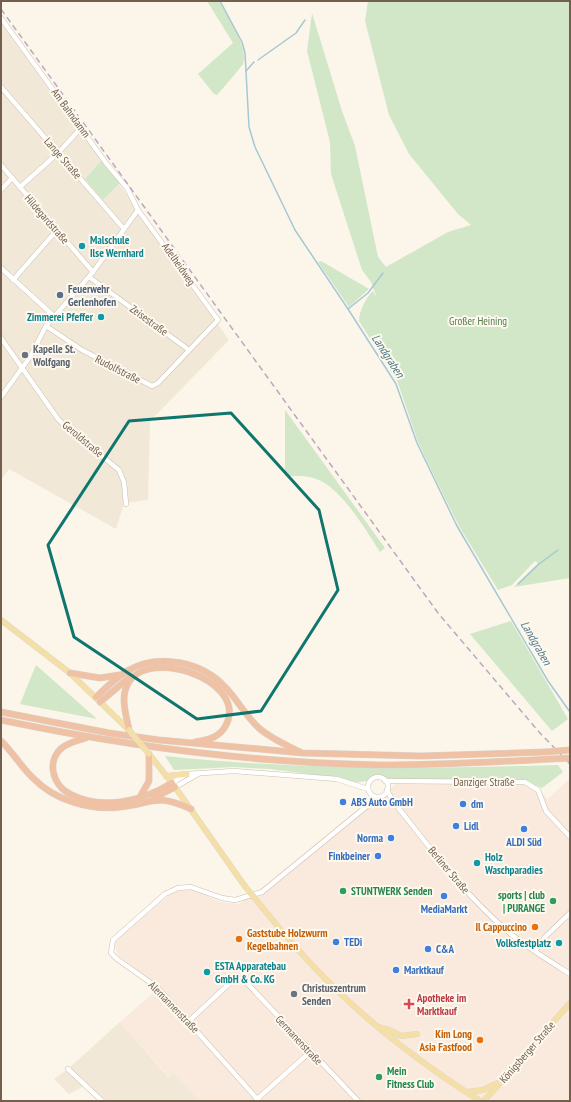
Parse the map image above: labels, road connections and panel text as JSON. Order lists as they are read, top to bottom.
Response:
{
  "streets": {
    "main road": ["Königsberger Straße"],
    "street": [
      "Am Bahndamm",
      "Lange Straße",
      "Hildegardstraße",
      "Adelheidweg",
      "Zeisestraße",
      "Rudolfstraße",
      "Geroldstraße",
      "Danziger Straße",
      "Berliner Straße",
      "Alemannenstraße",
      "Germanenstraße"
    ]
  },
  "crossings": [
    ["Am Bahndamm", "Adelheidweg"],
    ["Adelheidweg", "Rudolfstraße"],
    ["Zeisestraße", "Rudolfstraße"],
    ["Danziger Straße", "Berliner Straße"],
    ["Alemannenstraße", "Germanenstraße"]
  ],
  "water": ["Landgraben"],
  "parks": ["Großer Heining"],
  "places": {
    "other": [
      "Malschule Ilse Wernhard",
      "Feuerwehr Gerlenhofen",
      "Zimmerei Pfeffer",
      "Kapelle St. Wolfgang",
      "ABS Auto GmbH",
      "dm",
      "Lidl",
      "ALDI Süd",
      "Norma",
      "Finkbeiner",
      "Holz Waschparadies",
      "STUNTWERK Senden",
      "MediaMarkt",
      "sports | club | PURANGE",
      "Il Cappuccino",
      "Gaststube Holzwurm Kegelbahnen",
      "TEDi",
      "Volksfestplatz",
      "C&A",
      "Marktkauf",
      "ESTA Apparatebau GmbH & Co. KG",
      "Christuszentrum Senden",
      "Kim Long Asia Fastfood",
      "Mein Fitness Club"
    ],
    "health": ["Apotheke im Marktkauf"]
  }
}
